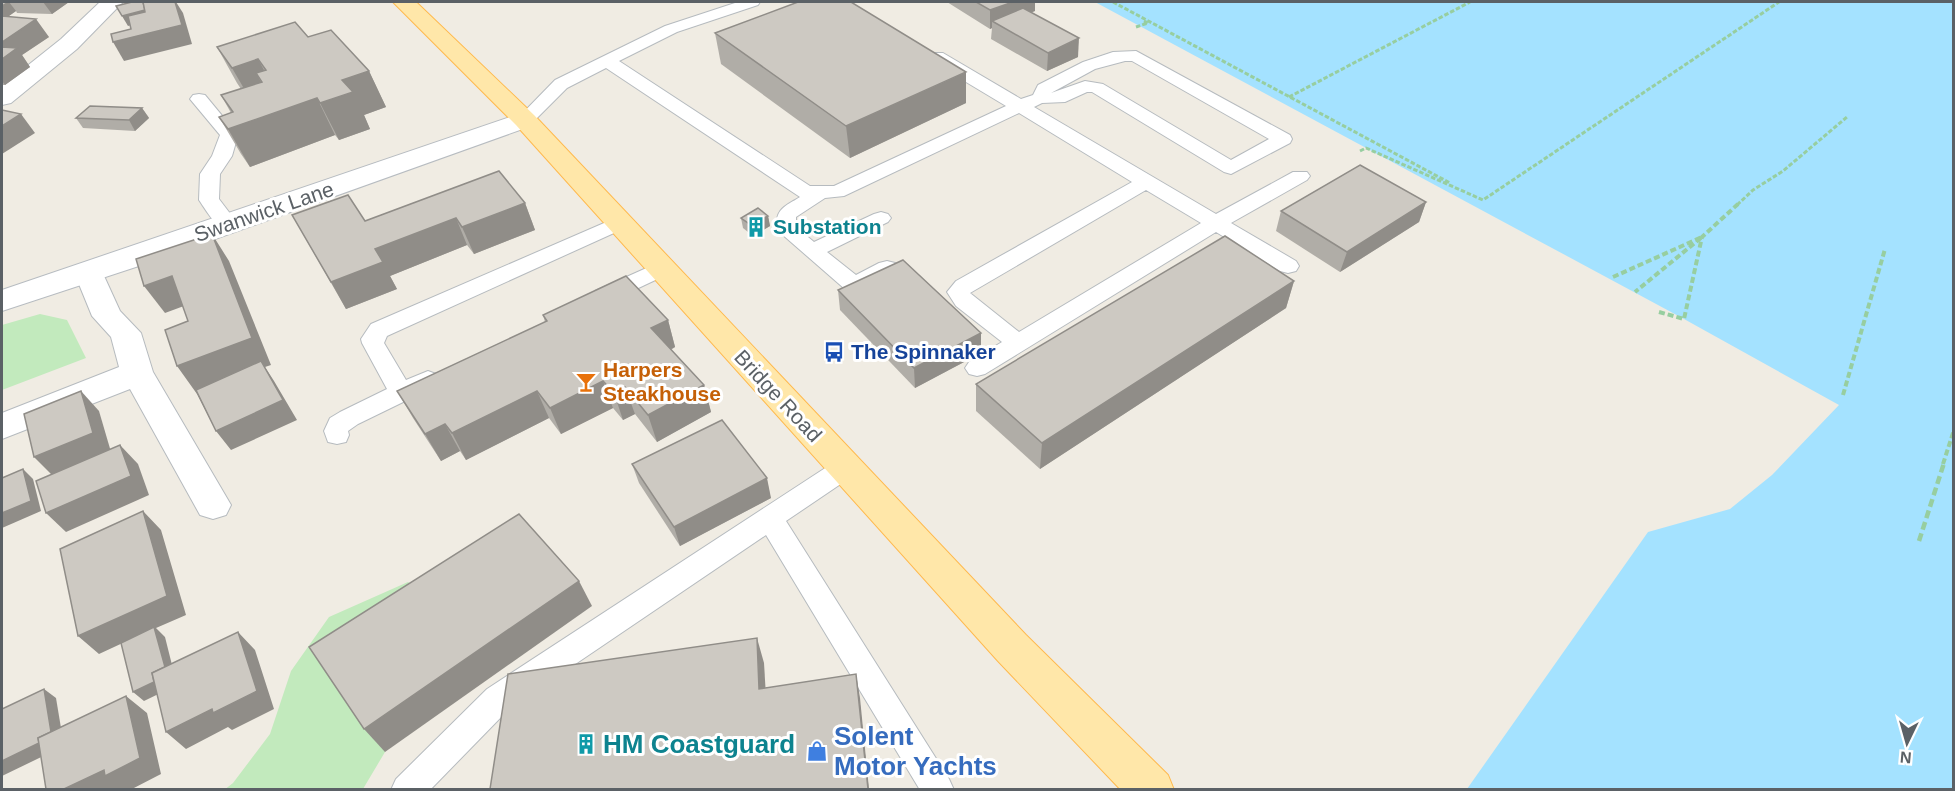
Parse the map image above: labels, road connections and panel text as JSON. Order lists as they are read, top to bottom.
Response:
{
  "streets": {
    "main road": ["Bridge Road"],
    "street": ["Swanwick Lane"]
  },
  "crossings": [
    ["Swanwick Lane", "Bridge Road"]
  ],
  "places": {
    "building": ["Substation", "HM Coastguard"],
    "bus stop": ["The Spinnaker"],
    "bar": ["Harpers Steakhouse"],
    "shop": ["Solent Motor Yachts"]
  },
  "north": "bottom"
}
